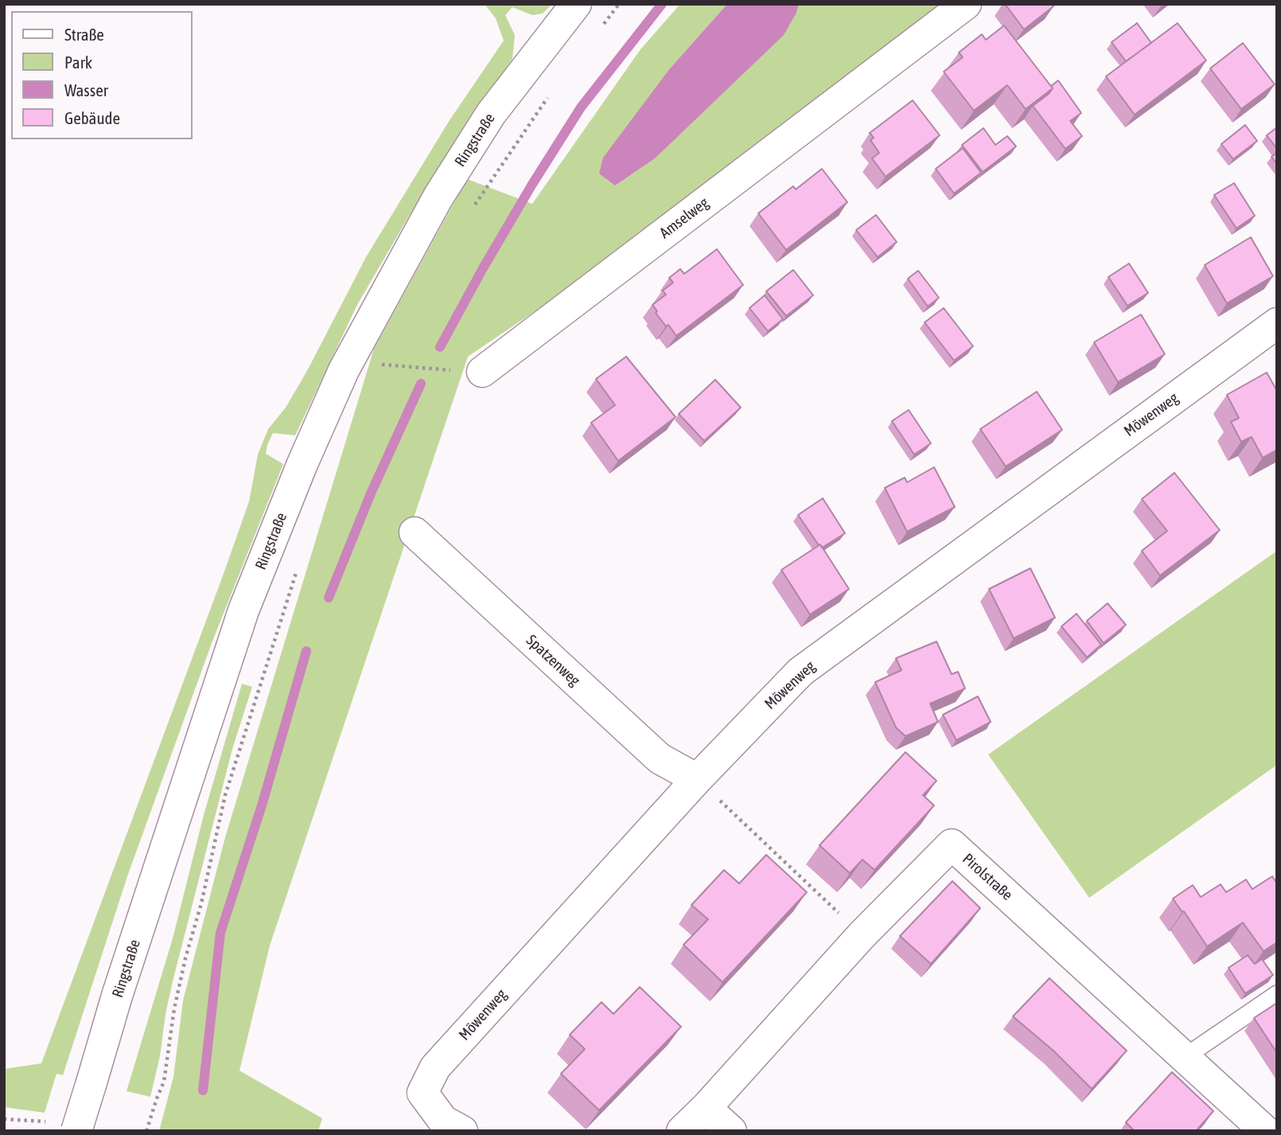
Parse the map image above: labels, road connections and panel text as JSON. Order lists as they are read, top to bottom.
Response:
{
  "streets": {
    "street": [
      "Ringstraße",
      "Amselweg",
      "Möwenweg",
      "Spatzenweg",
      "Pirolstraße"
    ]
  },
  "crossings": [
    ["Möwenweg", "Spatzenweg"]
  ],
  "legend": [
    "Straße",
    "Park",
    "Wasser",
    "Gebäude"
  ]
}
